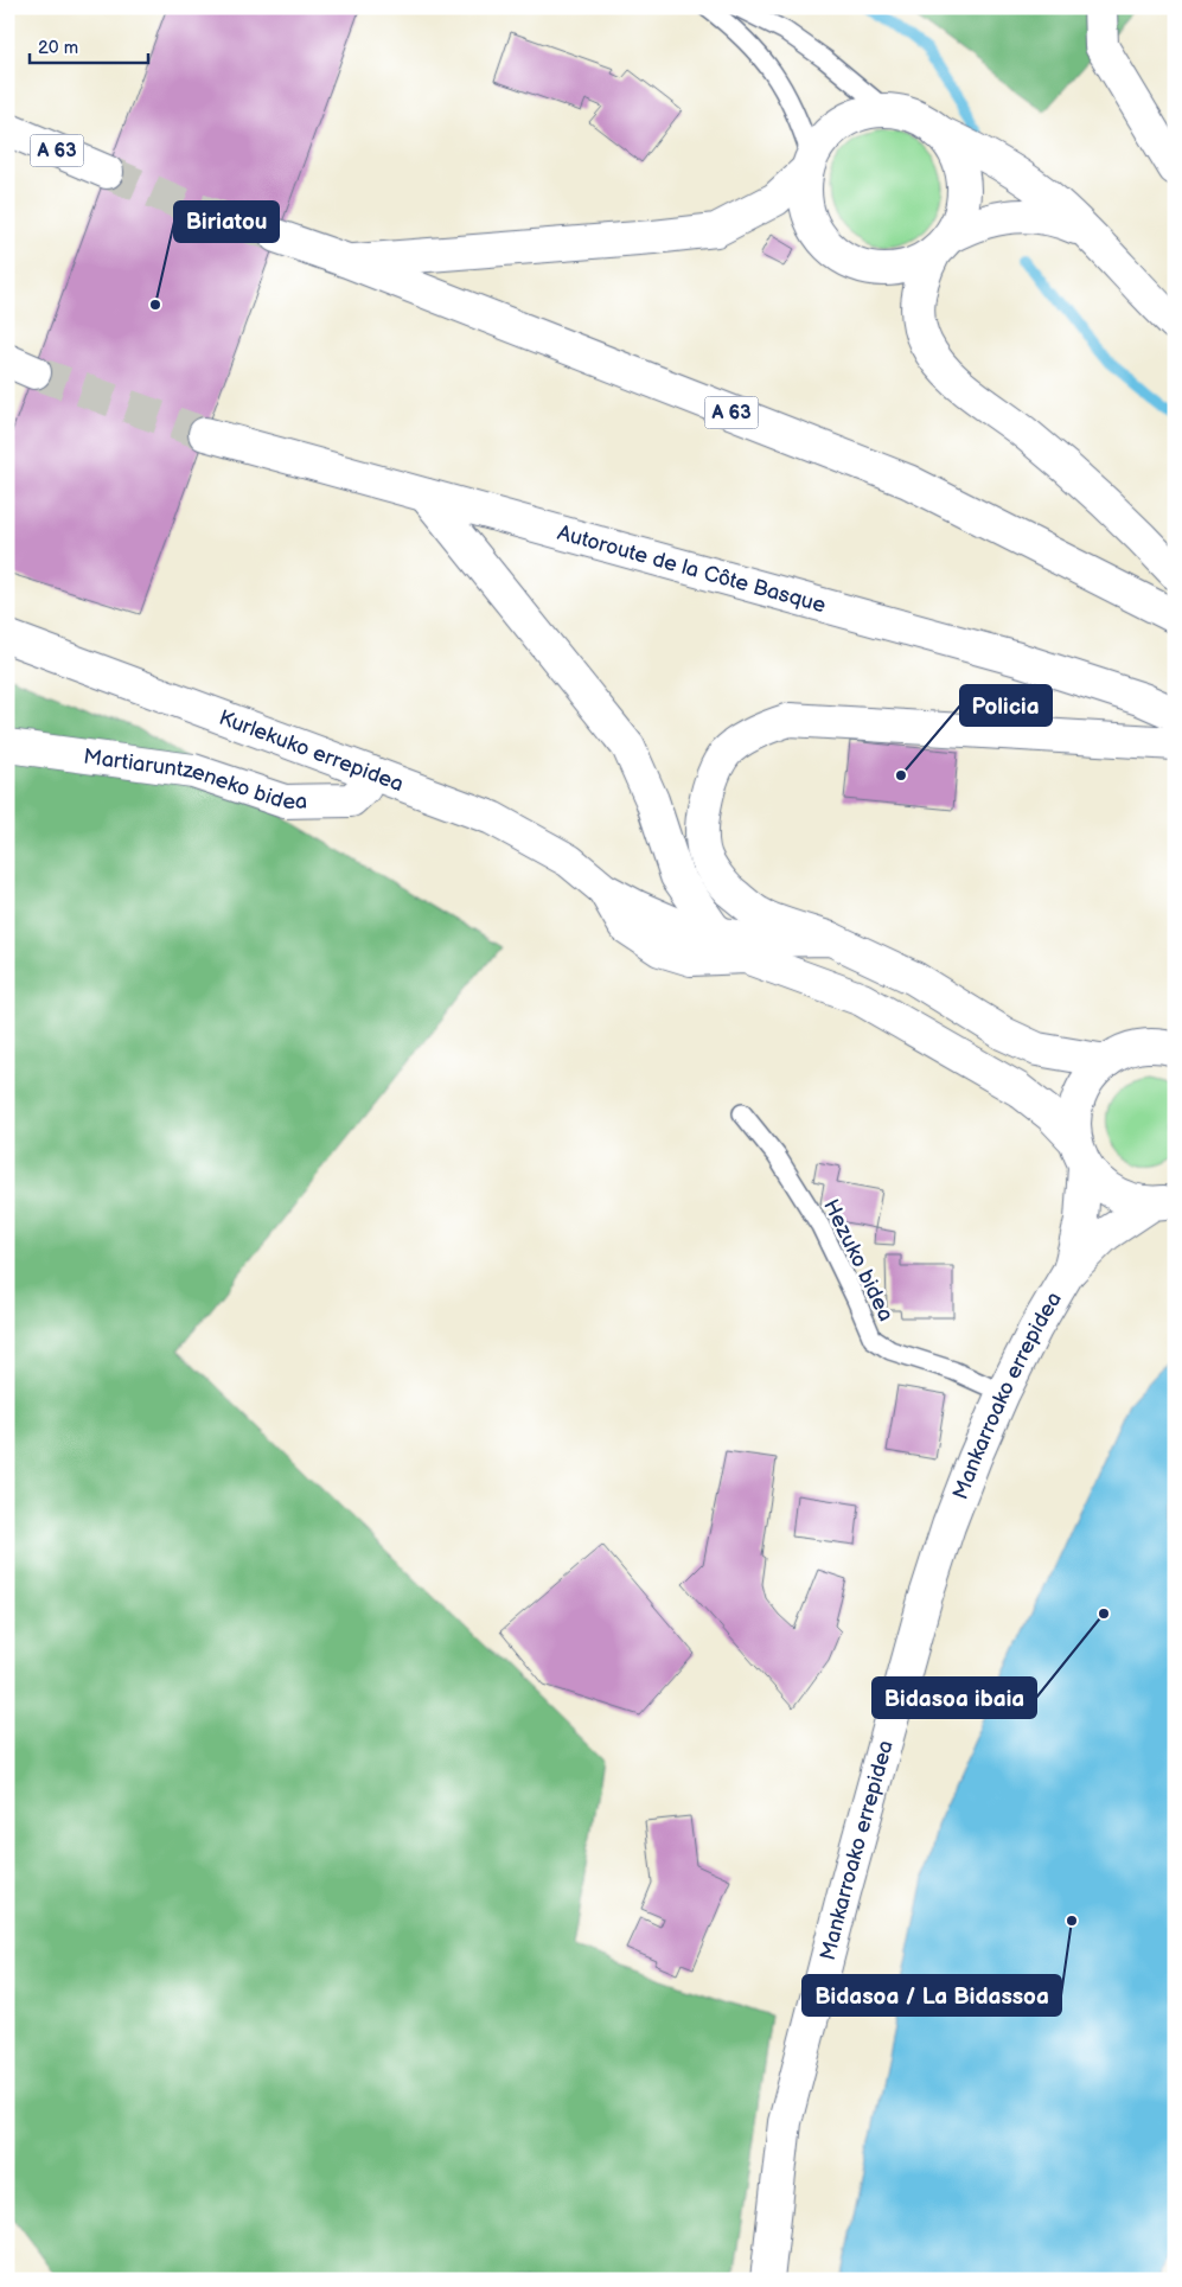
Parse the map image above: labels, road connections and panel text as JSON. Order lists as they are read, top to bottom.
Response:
{
  "streets": {
    "main road": [
      "A 63",
      "Autoroute de la Côte Basque",
      "Kurlekuko errepidea",
      "Martiaruntzeneko bidea",
      "Mankarroako errepidea"
    ],
    "lane": ["Hezuko bidea"]
  },
  "crossings": [
    ["Kurlekuko errepidea", "Martiaruntzeneko bidea"],
    ["Hezuko bidea", "Mankarroako errepidea"]
  ],
  "places": [
    "Biriatou",
    "Policia",
    "Bidasoa ibaia",
    "Bidasoa / La Bidassoa"
  ],
  "scale_bar": "20 m"
}
